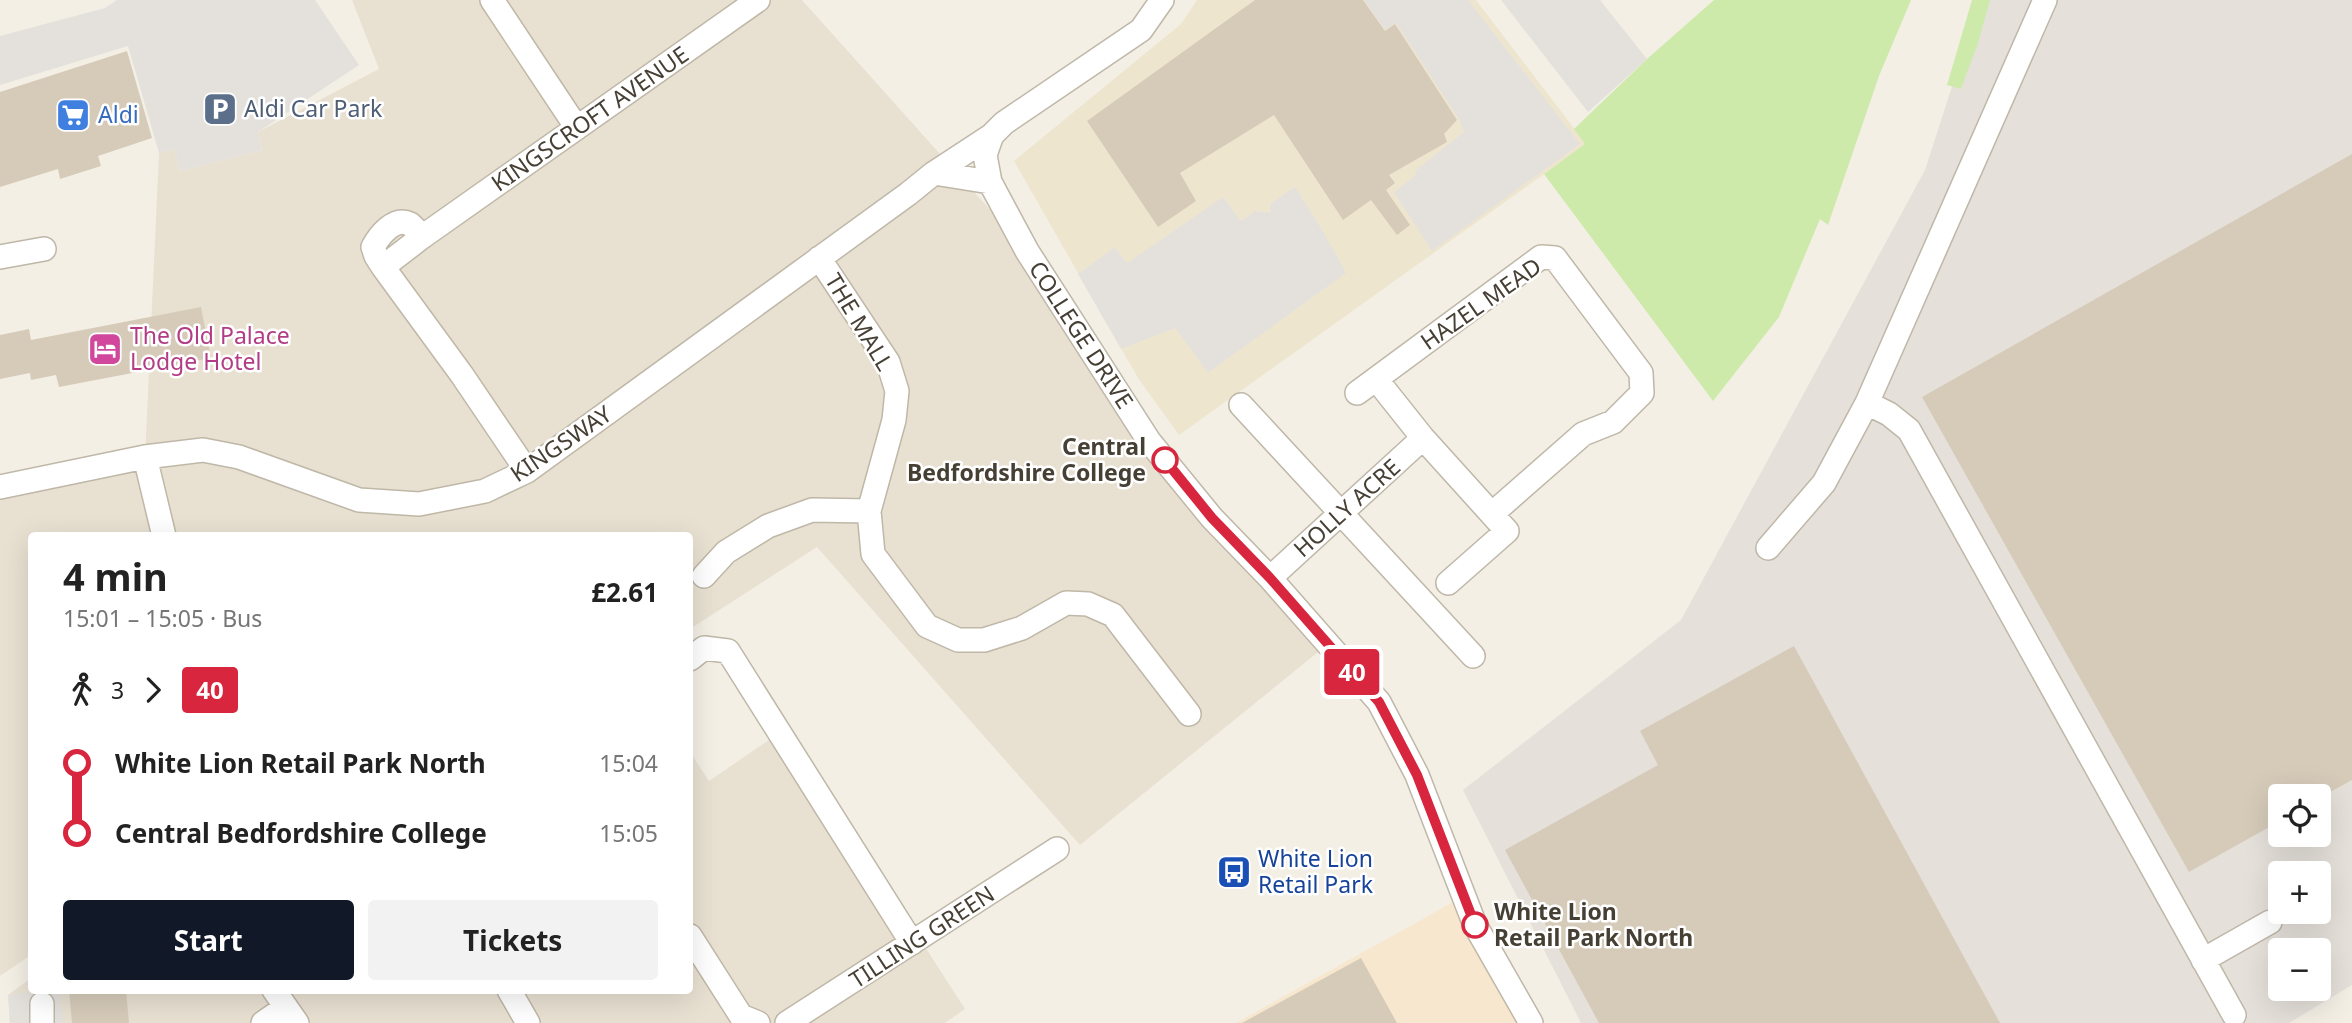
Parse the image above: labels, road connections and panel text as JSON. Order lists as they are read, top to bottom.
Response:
{
  "streets": {
    "street": [
      "KINGSCROFT AVENUE",
      "HAZEL MEAD",
      "THE MALL",
      "COLLEGE DRIVE",
      "KINGSWAY",
      "HOLLY ACRE",
      "TILLING GREEN"
    ]
  },
  "crossings": [
    ["KINGSCROFT AVENUE", "KINGSWAY"],
    ["THE MALL", "KINGSWAY"],
    ["COLLEGE DRIVE", "KINGSWAY"],
    ["COLLEGE DRIVE", "HOLLY ACRE"]
  ],
  "places": {
    "parking": ["Aldi Car Park"],
    "supermarket": ["Aldi"],
    "hotel": ["The Old Palace Lodge Hotel"],
    "other": ["Central Bedfordshire College", "White Lion Retail Park North"],
    "bus stop": ["White Lion Retail Park"]
  },
  "lines": ["bus line 40"],
  "page": {
    "on_map": "40",
    "heading": ["4 min", "15:01 – 15:05 · Bus", "£2.61"],
    "legs": ["3", "40"],
    "list": [
      {
        "name": "White Lion Retail Park North",
        "value": "15:04"
      },
      {
        "name": "Central Bedfordshire College",
        "value": "15:05"
      }
    ],
    "map_buttons": ["+", "−"],
    "buttons": ["Start", "Tickets"]
  }
}
